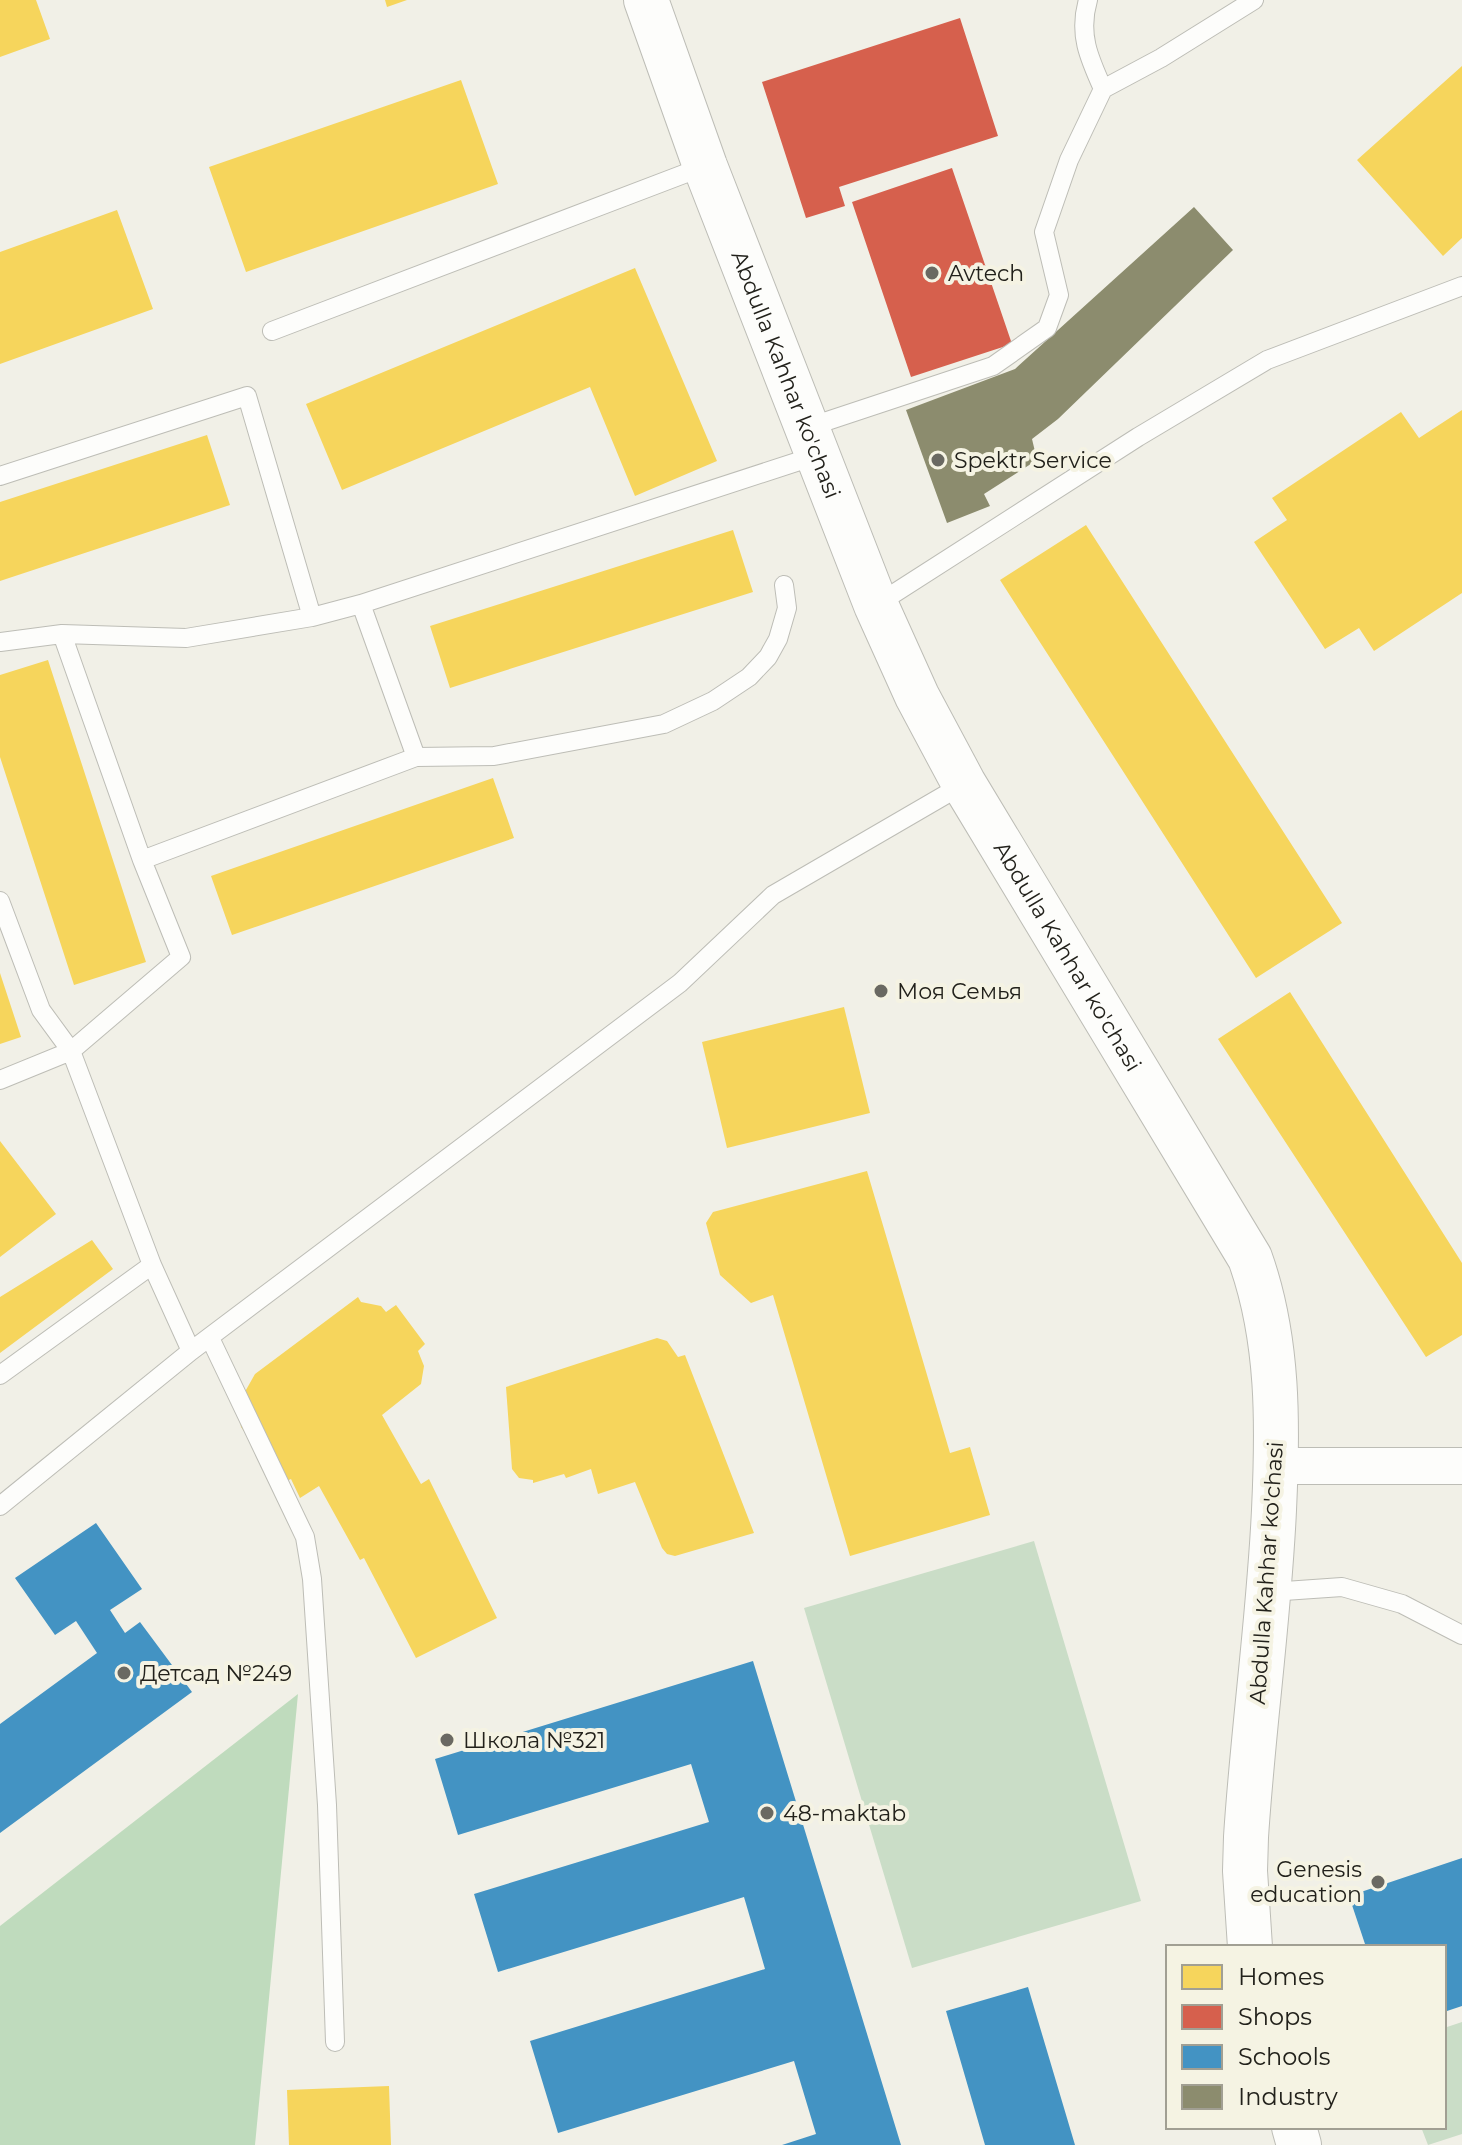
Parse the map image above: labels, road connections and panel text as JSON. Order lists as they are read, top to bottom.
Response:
{
  "streets": {
    "street": ["Abdulla Kahhar ko'chasi"]
  },
  "places": [
    "Avtech",
    "Spektr Service",
    "Моя Семья",
    "Детсад №249",
    "Школа №321",
    "48-maktab",
    "Genesis education"
  ],
  "legend": [
    "Homes",
    "Shops",
    "Schools",
    "Industry"
  ]
}
